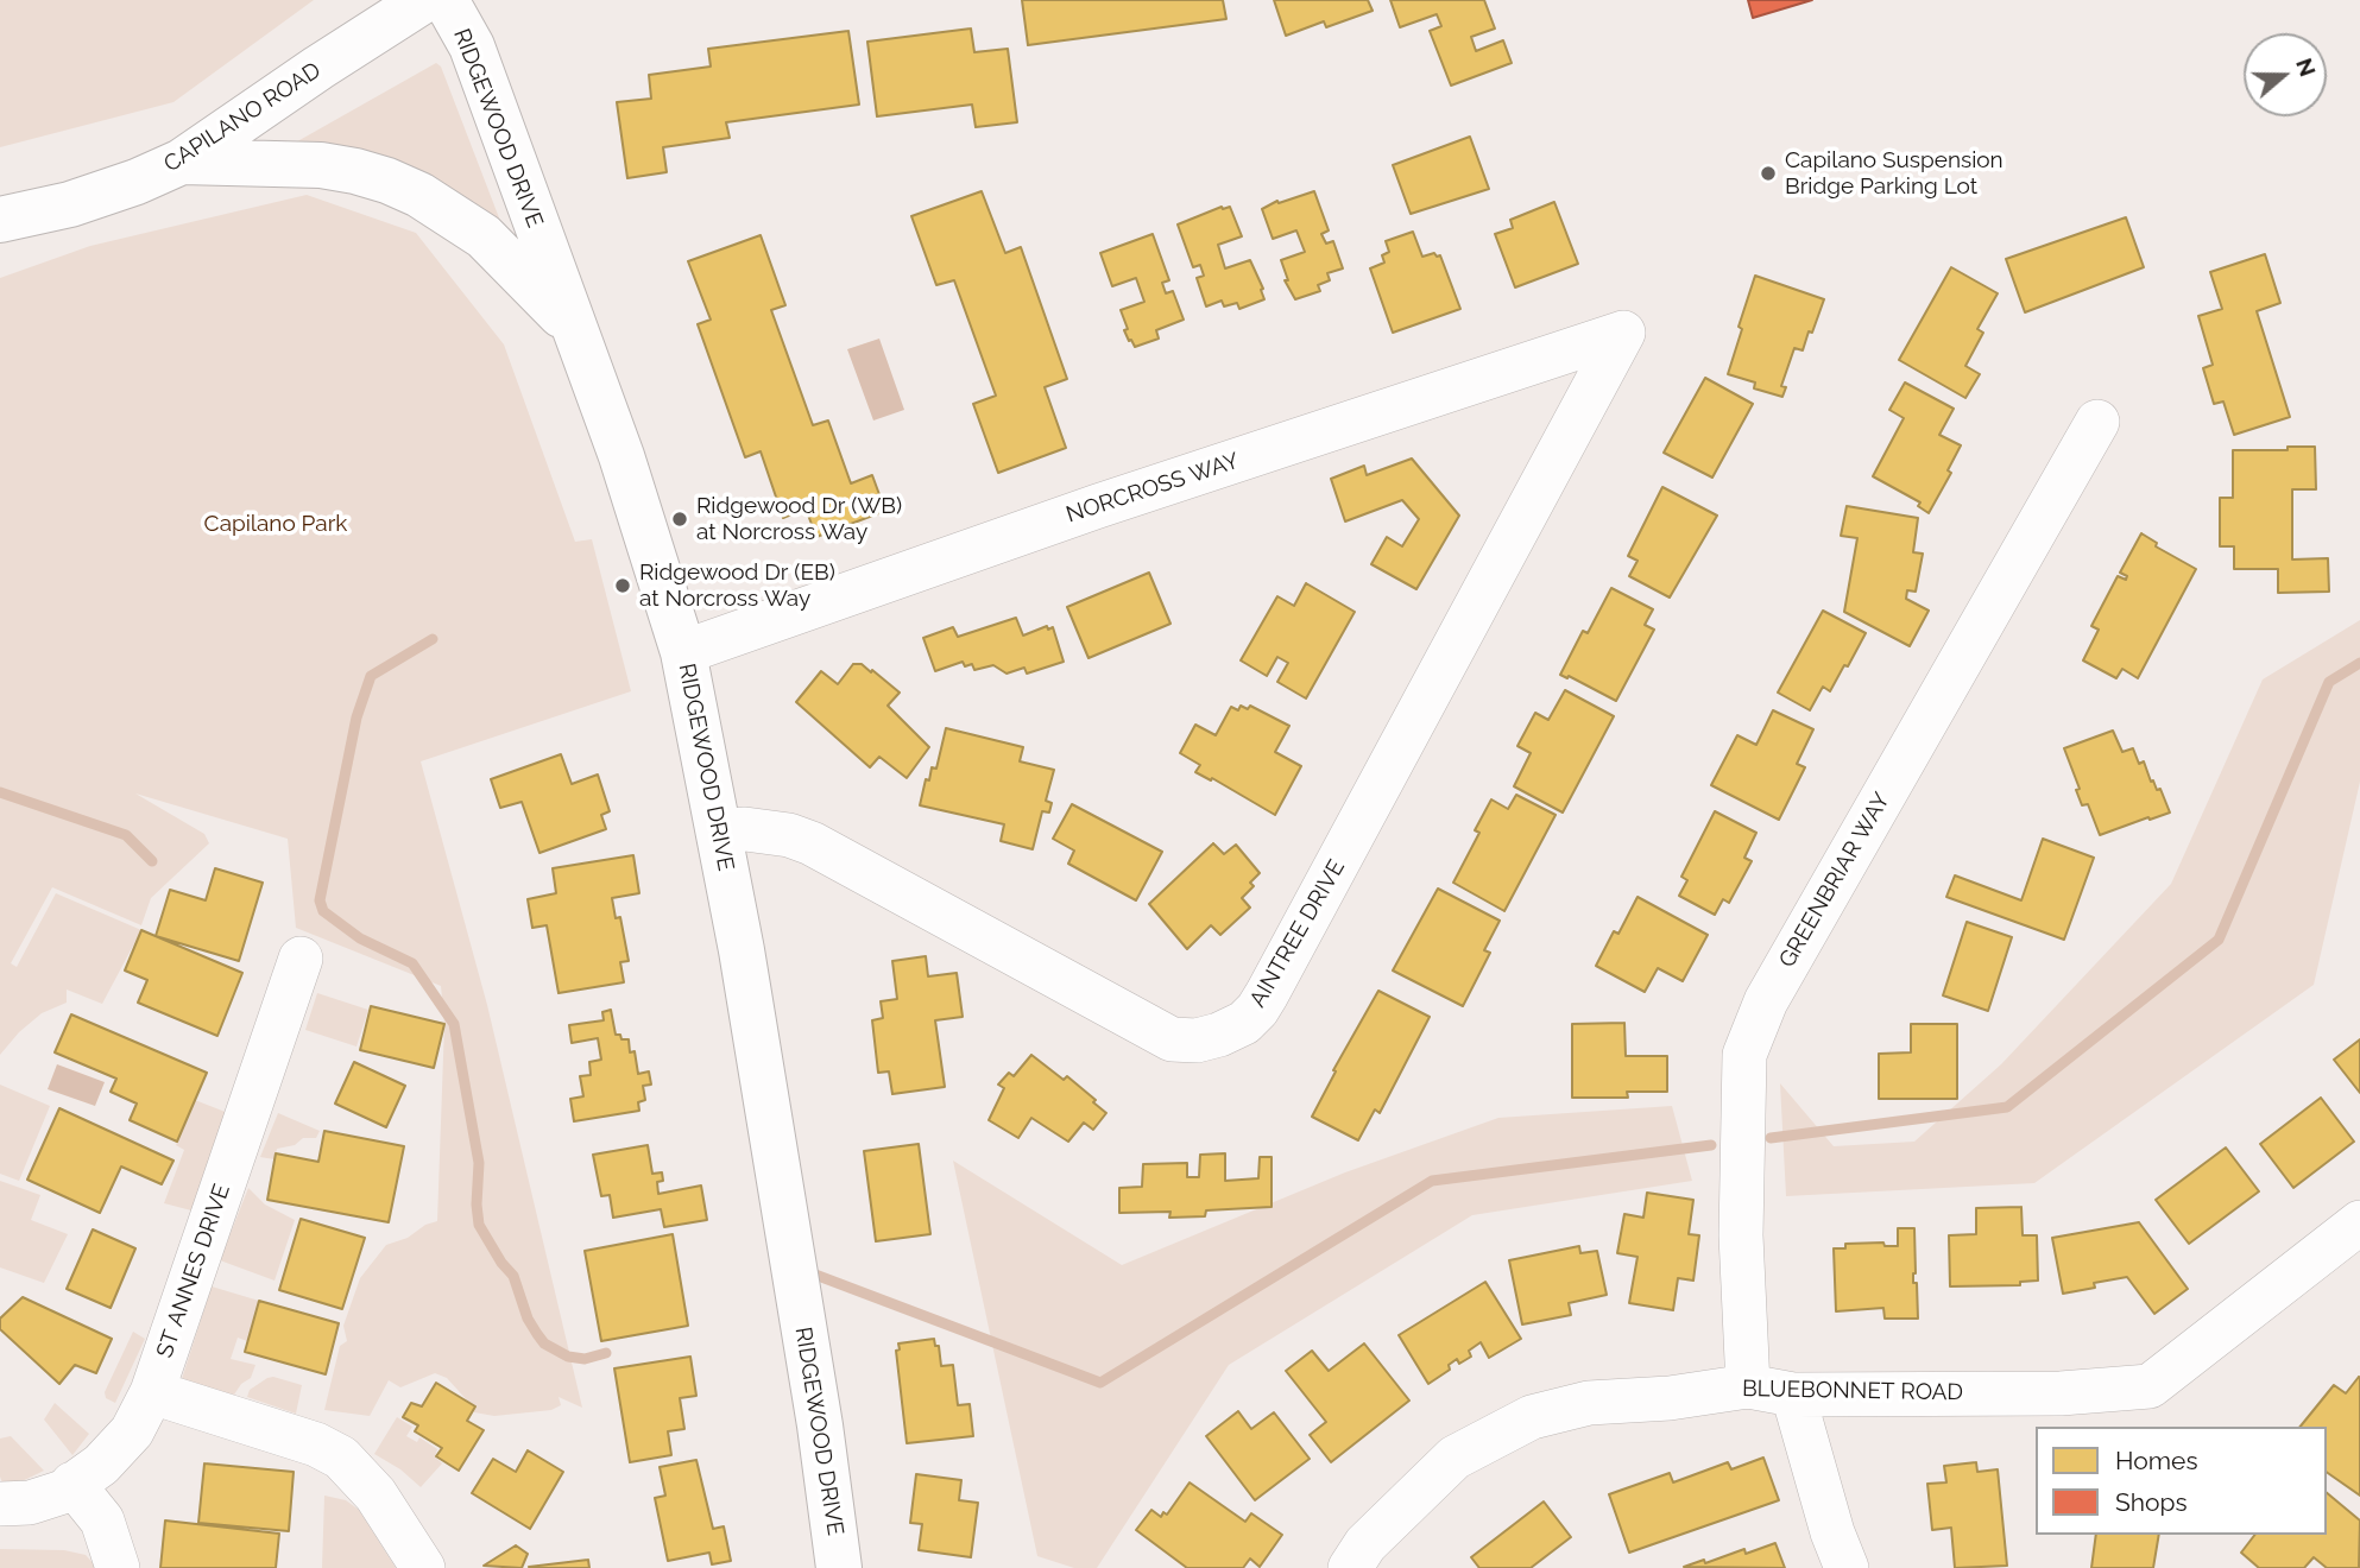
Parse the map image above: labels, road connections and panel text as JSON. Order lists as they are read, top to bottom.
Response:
{
  "streets": {
    "main road": ["CAPILANO ROAD", "RIDGEWOOD DRIVE"],
    "street": [
      "NORCROSS WAY",
      "GREENBRIAR WAY",
      "AINTREE DRIVE",
      "ST ANNES DRIVE",
      "BLUEBONNET ROAD"
    ]
  },
  "crossings": [
    ["RIDGEWOOD DRIVE", "NORCROSS WAY"],
    ["RIDGEWOOD DRIVE", "AINTREE DRIVE"],
    ["NORCROSS WAY", "AINTREE DRIVE"],
    ["GREENBRIAR WAY", "BLUEBONNET ROAD"]
  ],
  "parks": ["Capilano Park"],
  "places": ["Capilano Suspension Bridge Parking Lot", "Ridgewood Dr (WB) at Norcross Way", "Ridgewood Dr (EB) at Norcross Way"],
  "legend": ["Homes", "Shops"],
  "north": "right"
}
